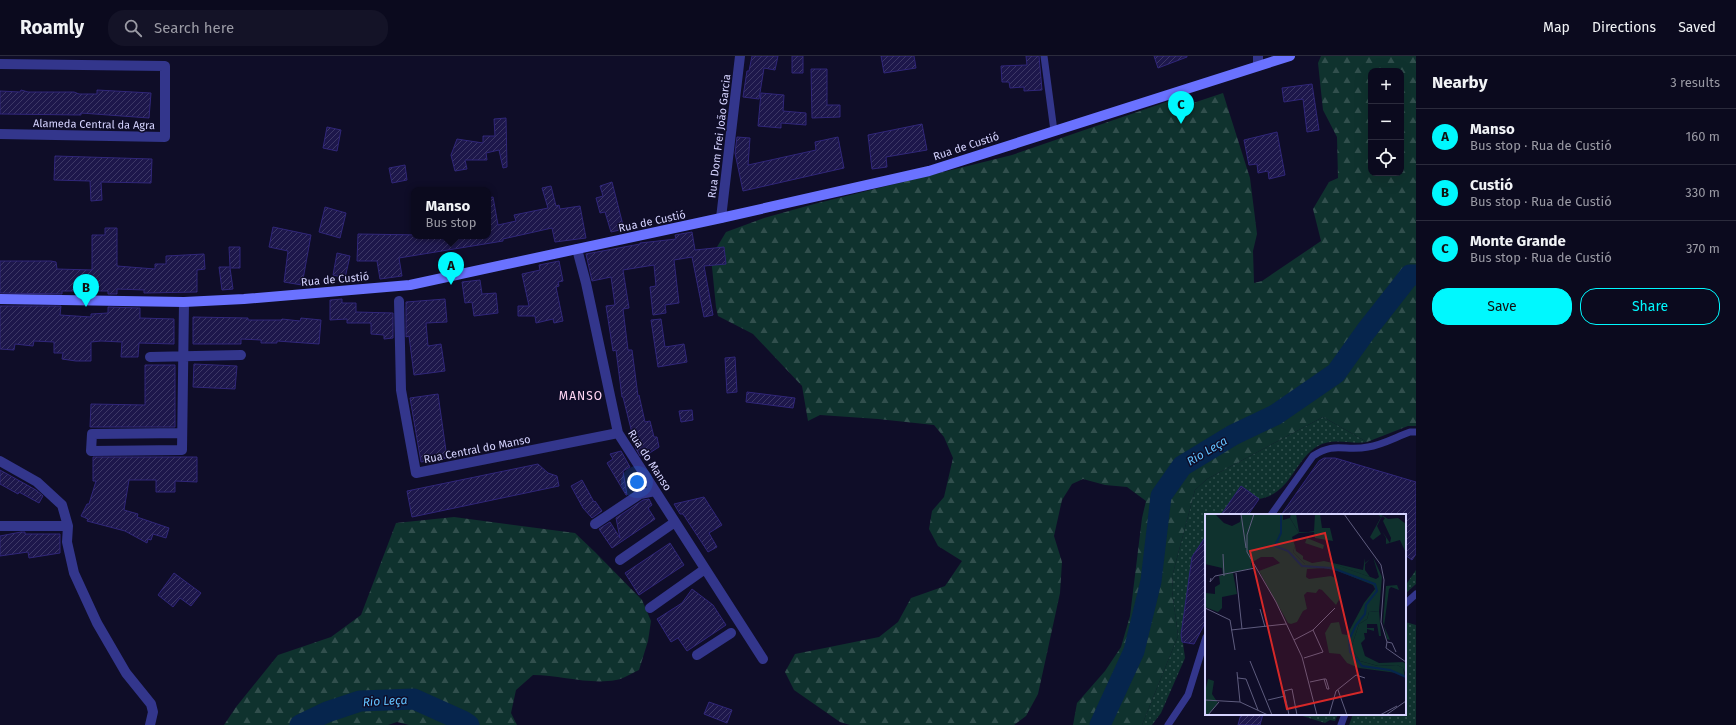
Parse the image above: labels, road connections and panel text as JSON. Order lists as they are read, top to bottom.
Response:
{
  "streets": {
    "main road": ["Rua de Custió"],
    "street": [
      "Alameda Central da Agra",
      "Rua Dom Frei João Garcia",
      "Rua Central do Manso",
      "Rua do Manso"
    ]
  },
  "crossings": [
    ["Rua Dom Frei João Garcia", "Rua de Custió"],
    ["Rua de Custió", "Rua do Manso"],
    ["Rua Central do Manso", "Rua do Manso"]
  ],
  "districts": ["MANSO"],
  "water": ["Rio Leça"],
  "page": {
    "header": "Roamly",
    "search": "Search here",
    "nav": ["Map", "Directions", "Saved"],
    "heading": ["Nearby", "3 results"],
    "map_buttons": ["+", "−"],
    "pins": ["C", "A", "B"],
    "list": [
      {
        "mark": "A",
        "name": "Manso",
        "note": "Bus stop · Rua de Custió",
        "value": "160 m"
      },
      {
        "mark": "B",
        "name": "Custió",
        "note": "Bus stop · Rua de Custió",
        "value": "330 m"
      },
      {
        "mark": "C",
        "name": "Monte Grande",
        "note": "Bus stop · Rua de Custió",
        "value": "370 m"
      }
    ],
    "popup": ["Manso", "Bus stop"],
    "buttons": ["Save", "Share"]
  }
}
